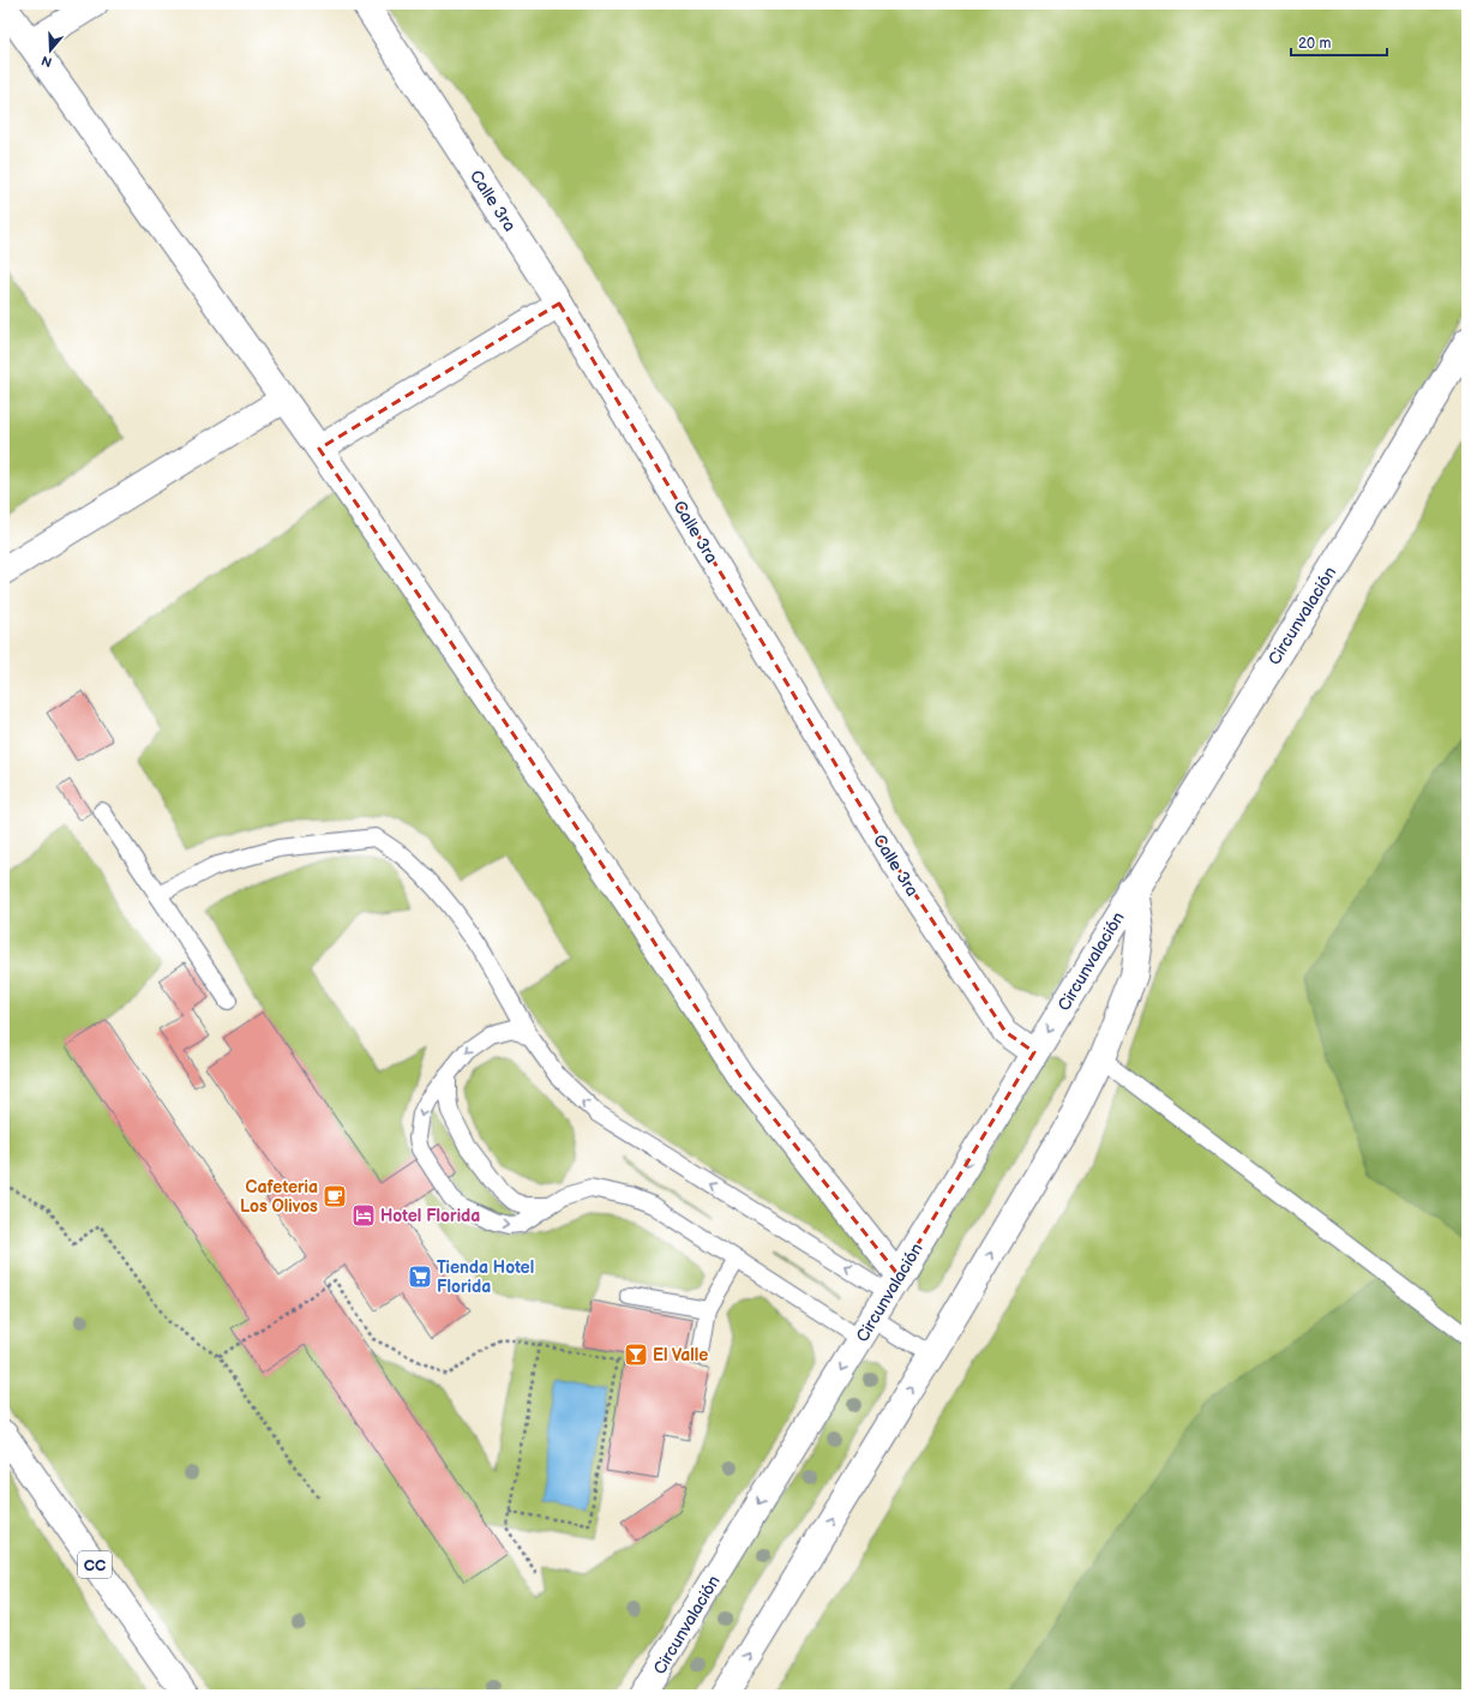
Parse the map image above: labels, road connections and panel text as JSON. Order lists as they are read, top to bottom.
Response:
{
  "streets": {
    "main road": ["Calle 3ra", "Circunvalación", "CC"]
  },
  "crossings": [
    ["Calle 3ra", "Circunvalación"]
  ],
  "places": {
    "cafe": ["Cafeteria Los Olivos"],
    "hotel": ["Hotel Florida"],
    "supermarket": ["Tienda Hotel Florida"],
    "bar": ["El Valle"]
  },
  "scale_bar": "20 m",
  "north": "bottom"
}
